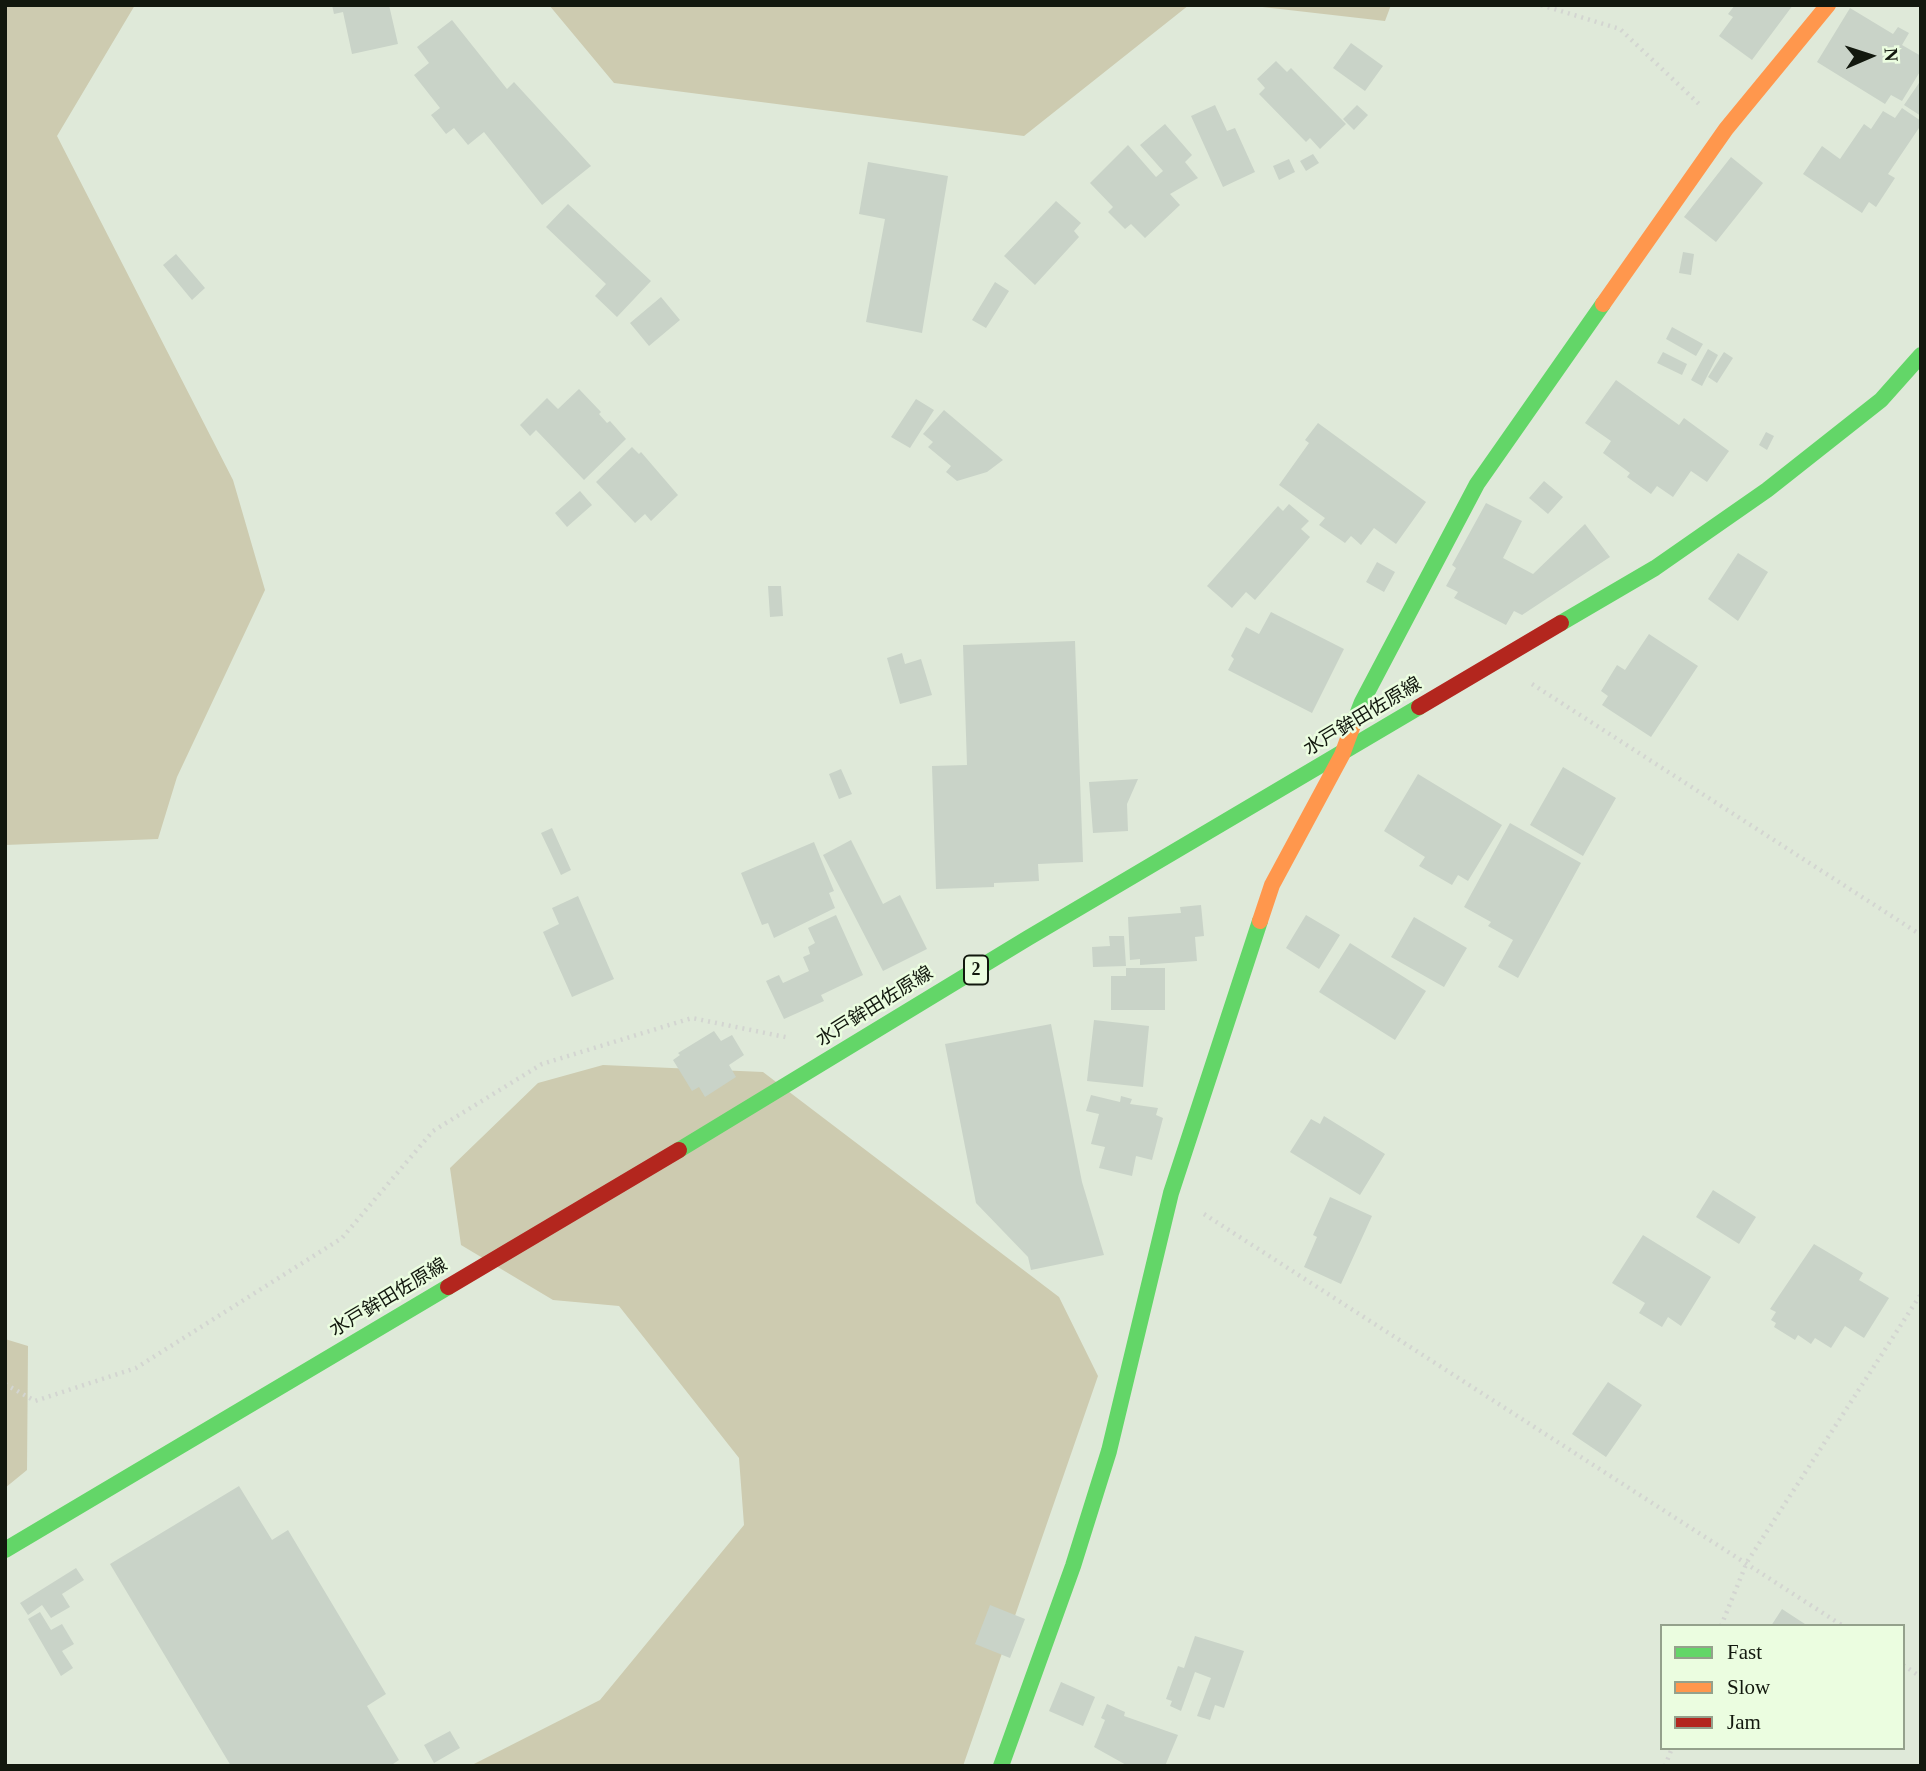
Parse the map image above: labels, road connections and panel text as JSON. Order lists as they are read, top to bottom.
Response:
{
  "streets": {
    "main road": ["水戸鉾田佐原線", "2"]
  },
  "legend": ["Fast", "Slow", "Jam"],
  "north": "right"
}
